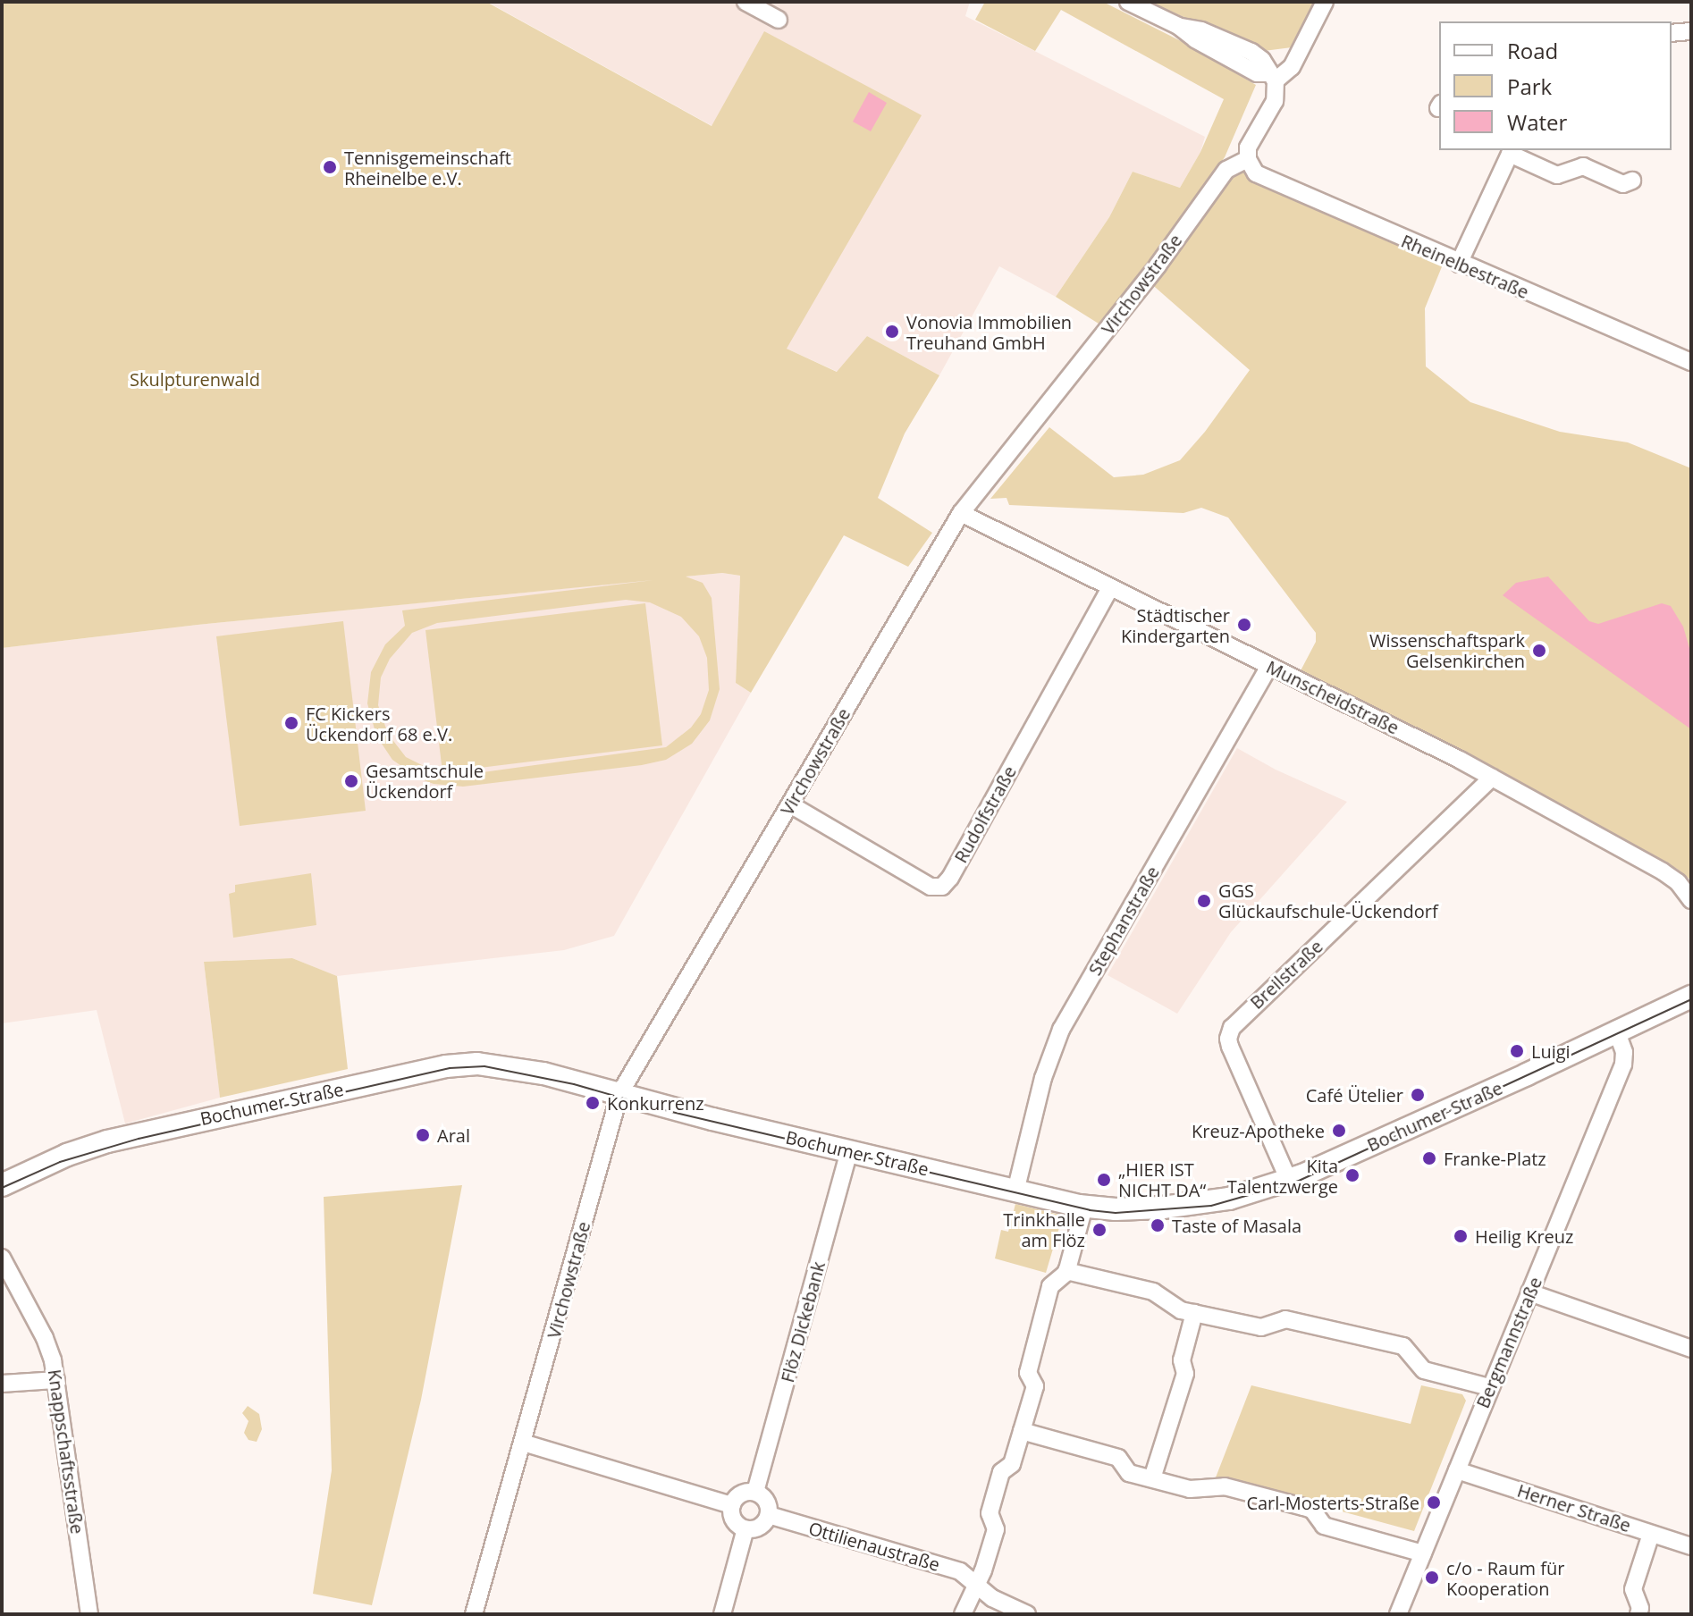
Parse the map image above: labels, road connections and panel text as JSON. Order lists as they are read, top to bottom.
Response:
{
  "streets": {
    "main road": ["Bochumer Straße"],
    "street": [
      "Rheinelbestraße",
      "Virchowstraße",
      "Munscheidstraße",
      "Rudolfstraße",
      "Stephanstraße",
      "Breilstraße",
      "Flöz Dickebank",
      "Bergmannstraße",
      "Knappschaftsstraße",
      "Herner Straße",
      "Ottilienaustraße"
    ]
  },
  "crossings": [
    ["Rheinelbestraße", "Virchowstraße"],
    ["Virchowstraße", "Munscheidstraße"],
    ["Virchowstraße", "Rudolfstraße"],
    ["Virchowstraße", "Bochumer Straße"],
    ["Munscheidstraße", "Rudolfstraße"],
    ["Munscheidstraße", "Stephanstraße"],
    ["Munscheidstraße", "Breilstraße"],
    ["Stephanstraße", "Bochumer Straße"],
    ["Breilstraße", "Bochumer Straße"],
    ["Bochumer Straße", "Flöz Dickebank"],
    ["Bochumer Straße", "Bergmannstraße"],
    ["Flöz Dickebank", "Ottilienaustraße"],
    ["Bergmannstraße", "Herner Straße"]
  ],
  "parks": ["Skulpturenwald"],
  "places": [
    "Tennisgemeinschaft Rheinelbe e.V.",
    "Vonovia Immobilien Treuhand GmbH",
    "Städtischer Kindergarten",
    "Wissenschaftspark Gelsenkirchen",
    "FC Kickers Ückendorf 68 e.V.",
    "Gesamtschule Ückendorf",
    "GGS Glückaufschule-Ückendorf",
    "Luigi",
    "Café Ütelier",
    "Konkurrenz",
    "Kreuz-Apotheke",
    "Aral",
    "Franke-Platz",
    "Kita Talentzwerge",
    "„HIER IST NICHT DA“",
    "Taste of Masala",
    "Trinkhalle am Flöz",
    "Heilig Kreuz",
    "Carl-Mosterts-Straße",
    "c/o - Raum für Kooperation"
  ],
  "legend": ["Road", "Park", "Water"]
}
